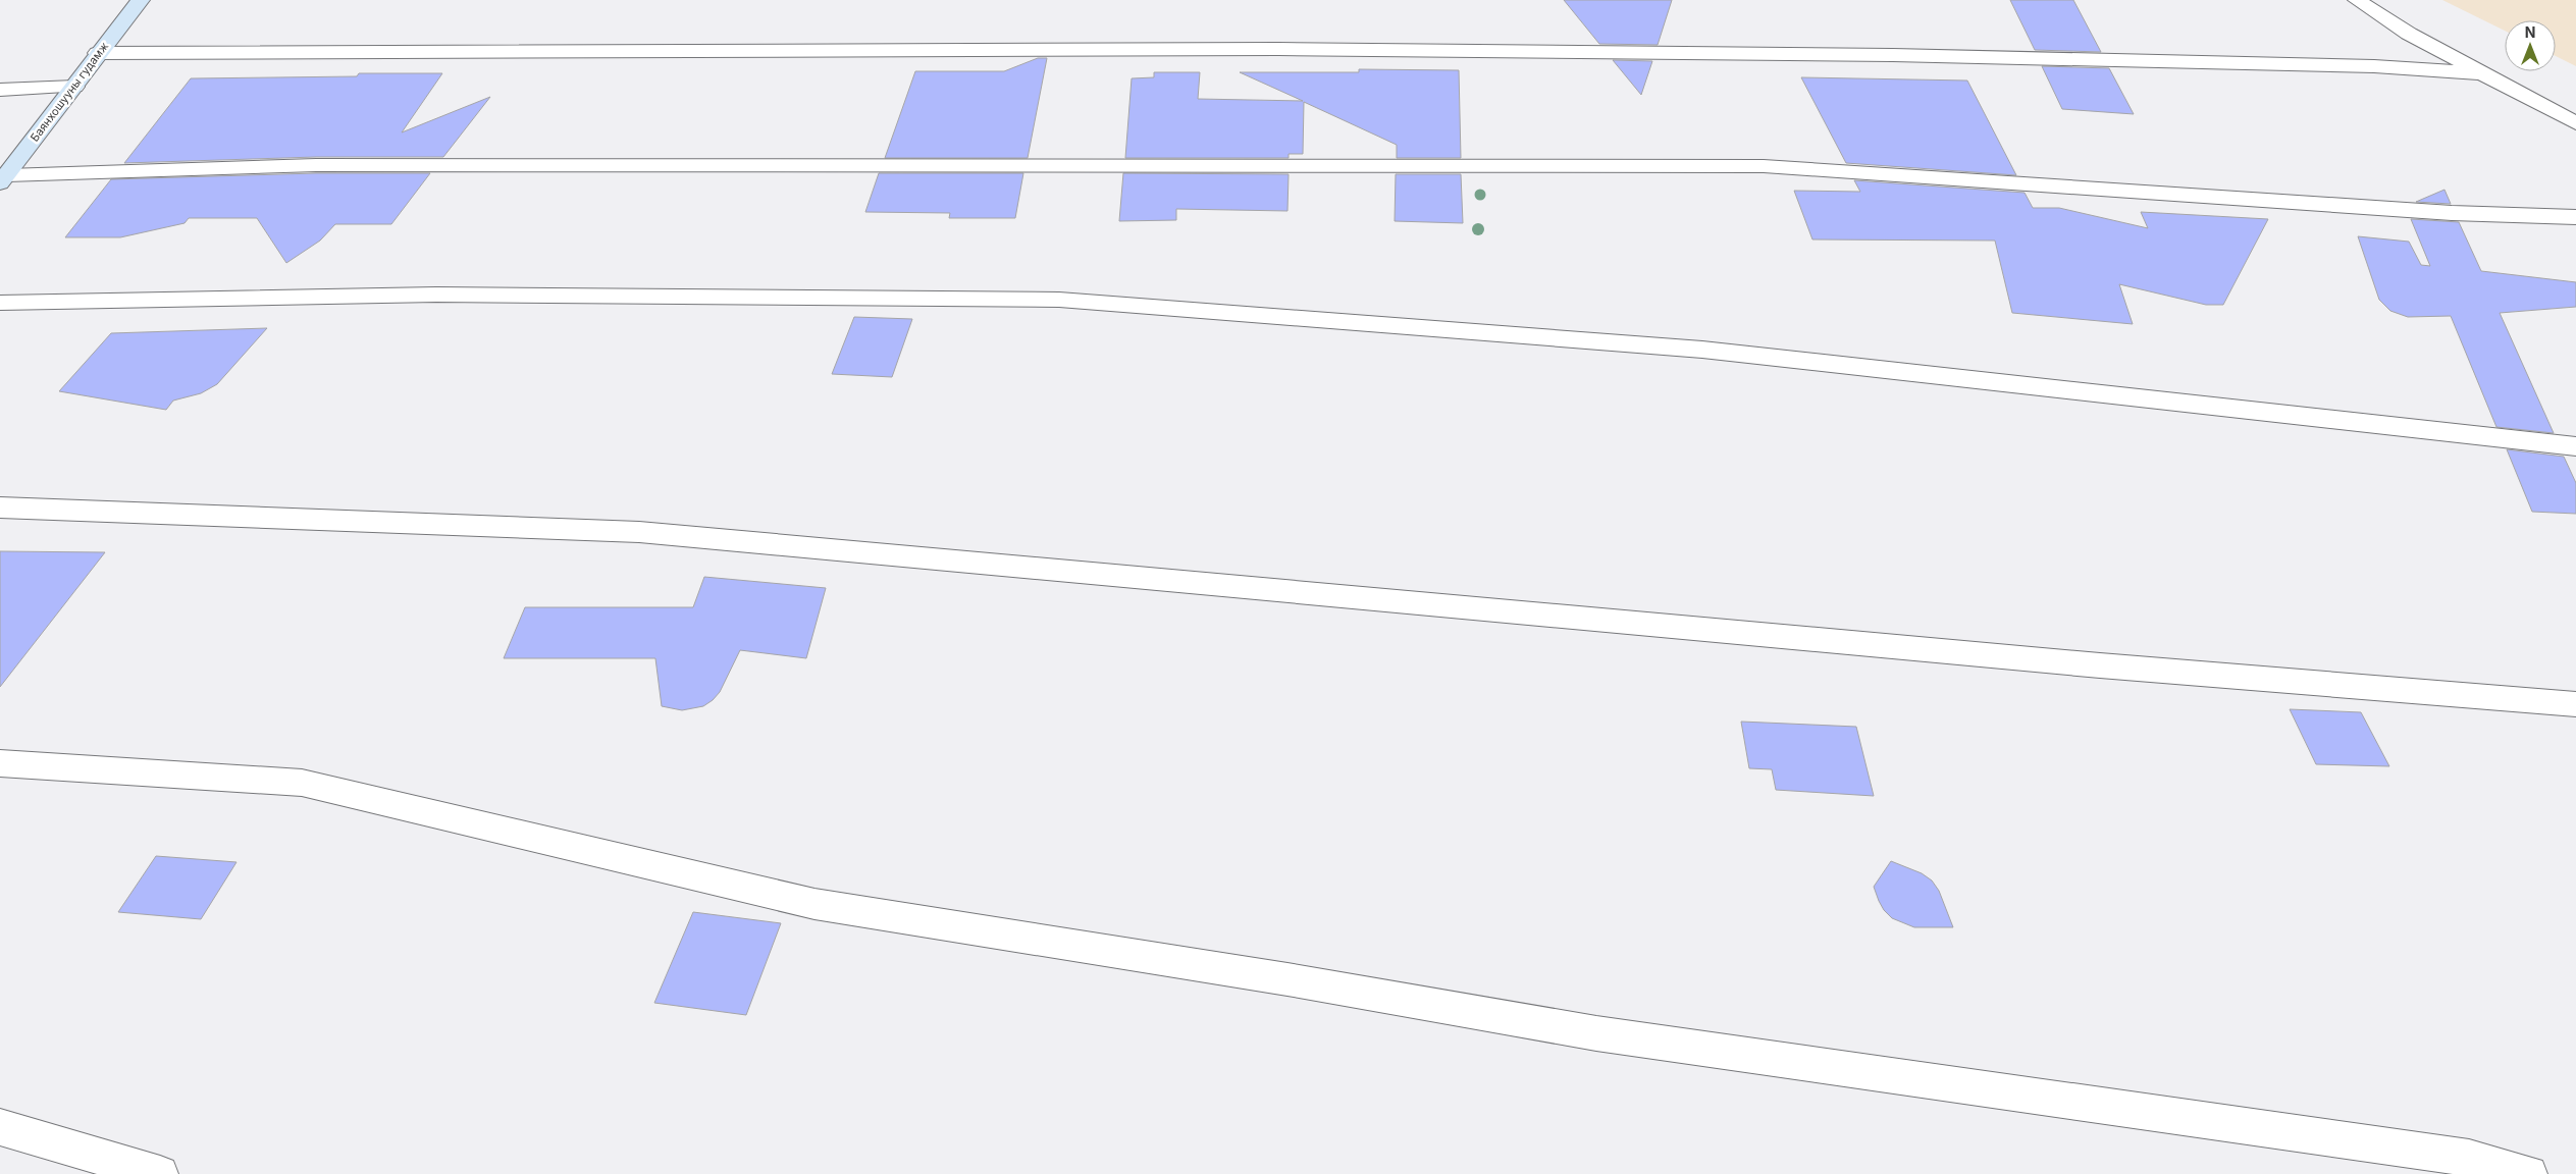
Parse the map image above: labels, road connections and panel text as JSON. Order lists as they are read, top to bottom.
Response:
{
  "streets": {
    "main road": ["Баянхошууны гудамж"]
  },
  "north": "top"
}
